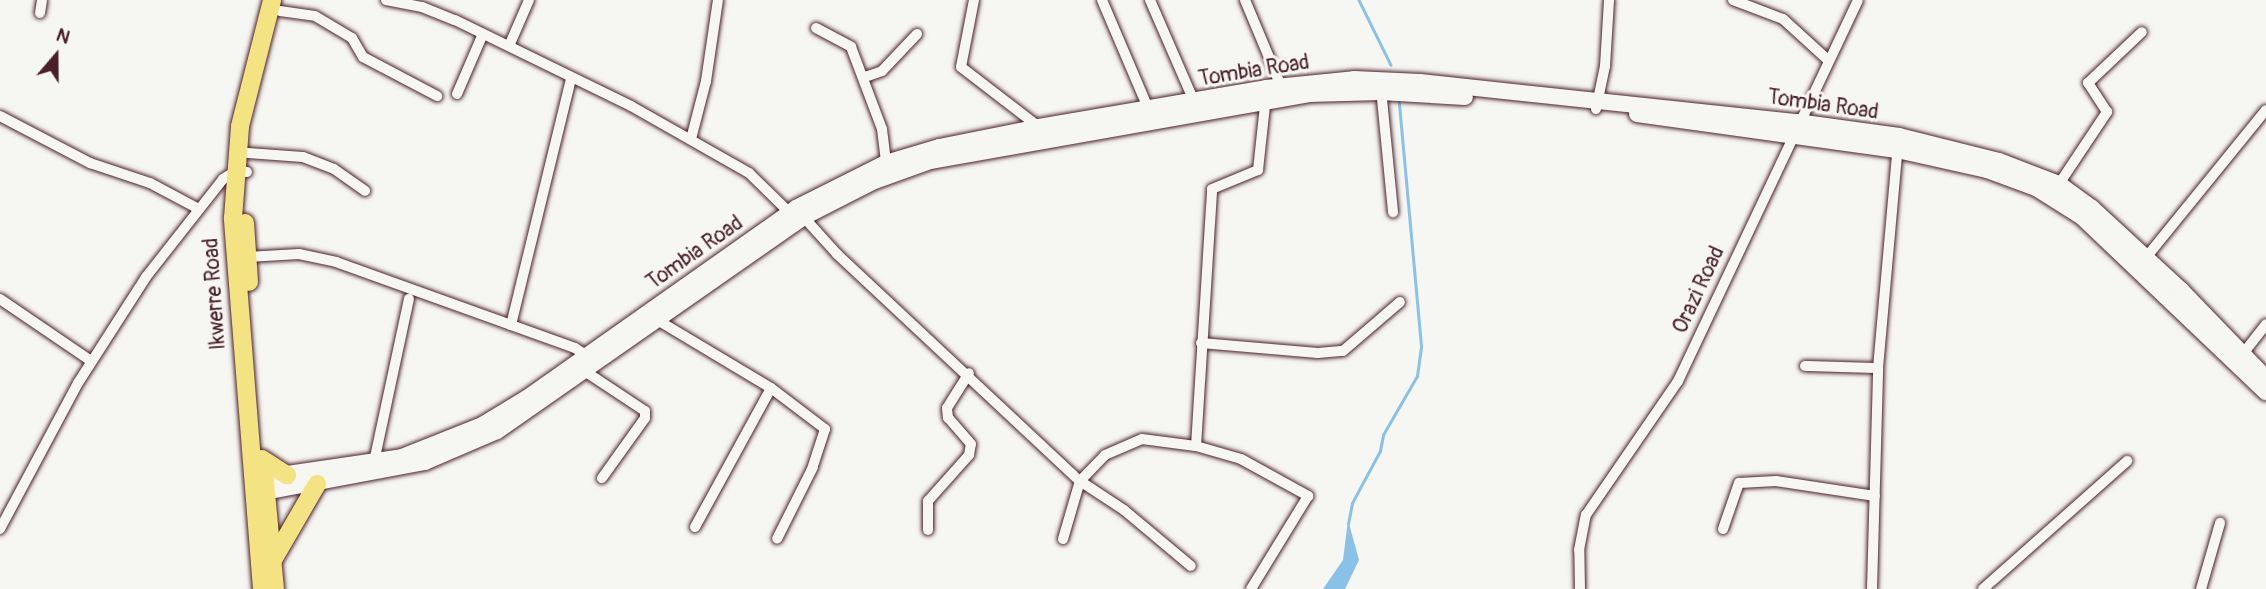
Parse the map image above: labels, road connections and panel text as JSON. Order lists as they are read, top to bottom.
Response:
{
  "streets": {
    "main road": ["Tombia Road", "Ikwerre Road"],
    "street": ["Orazi Road"]
  },
  "crossings": [
    ["Tombia Road", "Orazi Road"],
    ["Tombia Road", "Ikwerre Road"]
  ],
  "north": "top"
}
